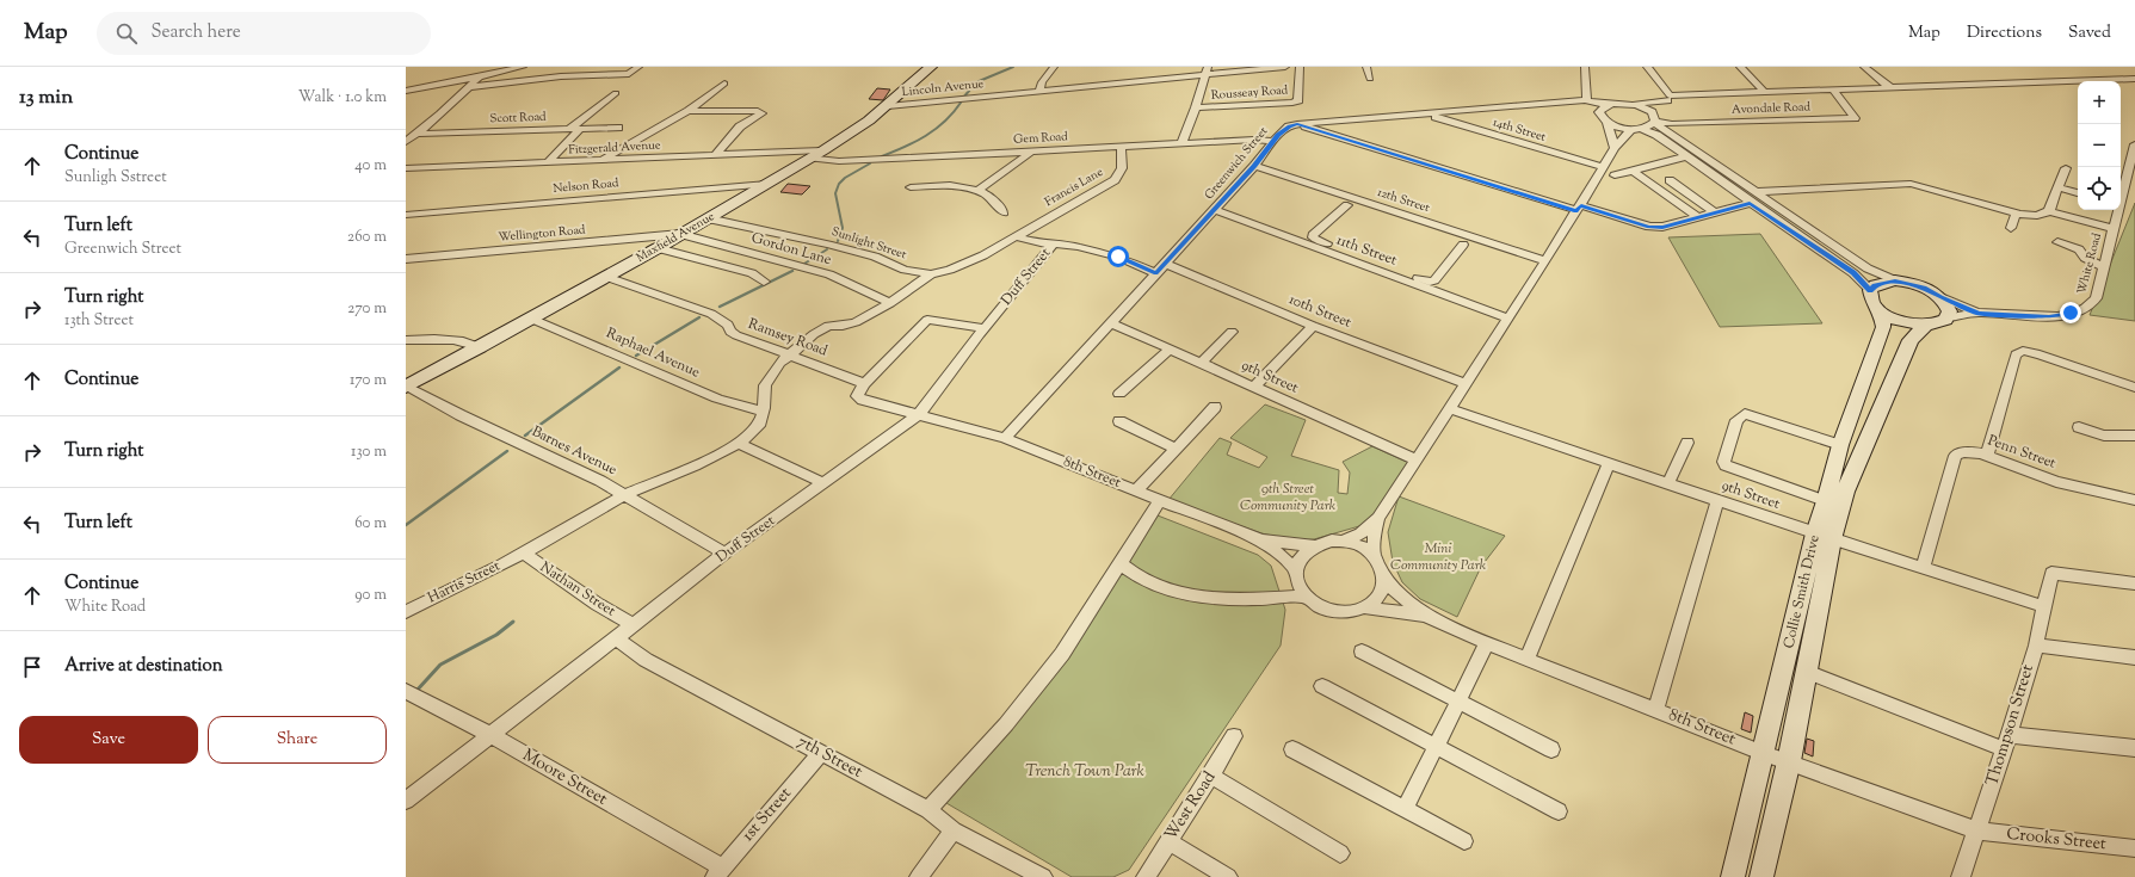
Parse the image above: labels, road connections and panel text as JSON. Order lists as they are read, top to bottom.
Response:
{
  "streets": {
    "street": [
      "Lincoln Avenue",
      "Rousseay Road",
      "Avondale Road",
      "Scott Road",
      "14th Street",
      "Gem Road",
      "Fitzgerald Avenue",
      "Greenwich Street",
      "Nelson Road",
      "Francis Lane",
      "12th Street",
      "Wellington Road",
      "Maxfield Avenue",
      "Sunlight Street",
      "Gordon Lane",
      "11th Street",
      "White Road",
      "Duff Street",
      "10th Street",
      "Ramsey Road",
      "Raphael Avenue",
      "9th Street",
      "Barnes Avenue",
      "Penn Street",
      "8th Street",
      "Harris Street",
      "Nathan Street",
      "Collie Smith Drive",
      "Thompson Street",
      "7th Street",
      "Moore Street",
      "West Road",
      "1st Street",
      "Crooks Street"
    ]
  },
  "crossings": [
    ["Lincoln Avenue", "Maxfield Avenue"],
    ["Avondale Road", "Greenwich Street"],
    ["14th Street", "Greenwich Street"],
    ["Gem Road", "Greenwich Street"],
    ["Gem Road", "Francis Lane"],
    ["Gem Road", "Maxfield Avenue"],
    ["Fitzgerald Avenue", "Maxfield Avenue"],
    ["Greenwich Street", "12th Street"],
    ["Greenwich Street", "11th Street"],
    ["Greenwich Street", "10th Street"],
    ["Greenwich Street", "9th Street"],
    ["Greenwich Street", "8th Street"],
    ["Nelson Road", "Maxfield Avenue"],
    ["Francis Lane", "Sunlight Street"],
    ["Wellington Road", "Maxfield Avenue"],
    ["Wellington Road", "Gordon Lane"],
    ["Maxfield Avenue", "Sunlight Street"],
    ["Maxfield Avenue", "Gordon Lane"],
    ["Maxfield Avenue", "Ramsey Road"],
    ["Maxfield Avenue", "Raphael Avenue"],
    ["Maxfield Avenue", "Barnes Avenue"],
    ["Duff Street", "Barnes Avenue"],
    ["Duff Street", "8th Street"],
    ["Duff Street", "Nathan Street"],
    ["Duff Street", "7th Street"],
    ["Duff Street", "Moore Street"],
    ["Raphael Avenue", "Harris Street"],
    ["9th Street", "Penn Street"],
    ["9th Street", "Collie Smith Drive"],
    ["9th Street", "Thompson Street"],
    ["Barnes Avenue", "Harris Street"],
    ["8th Street", "Collie Smith Drive"],
    ["8th Street", "Thompson Street"],
    ["8th Street", "Crooks Street"],
    ["Harris Street", "Nathan Street"],
    ["Thompson Street", "Crooks Street"],
    ["7th Street", "1st Street"],
    ["Moore Street", "1st Street"]
  ],
  "parks": ["9th Street Community Park", "Mini Community Park", "Trench Town Park"],
  "page": {
    "header": "Map",
    "search": "Search here",
    "nav": ["Map", "Directions", "Saved"],
    "heading": ["13 min", "Walk · 1.0 km"],
    "map_buttons": ["+", "−"],
    "list": [
      ["Continue", "Sunligh Sstreet", "40 m"],
      ["Turn left", "Greenwich Street", "260 m"],
      ["Turn right", "13th Street", "270 m"],
      ["Continue", "170 m"],
      ["Turn right", "130 m"],
      ["Turn left", "60 m"],
      ["Continue", "White Road", "90 m"],
      "Arrive at destination"
    ],
    "buttons": ["Save", "Share"]
  }
}
